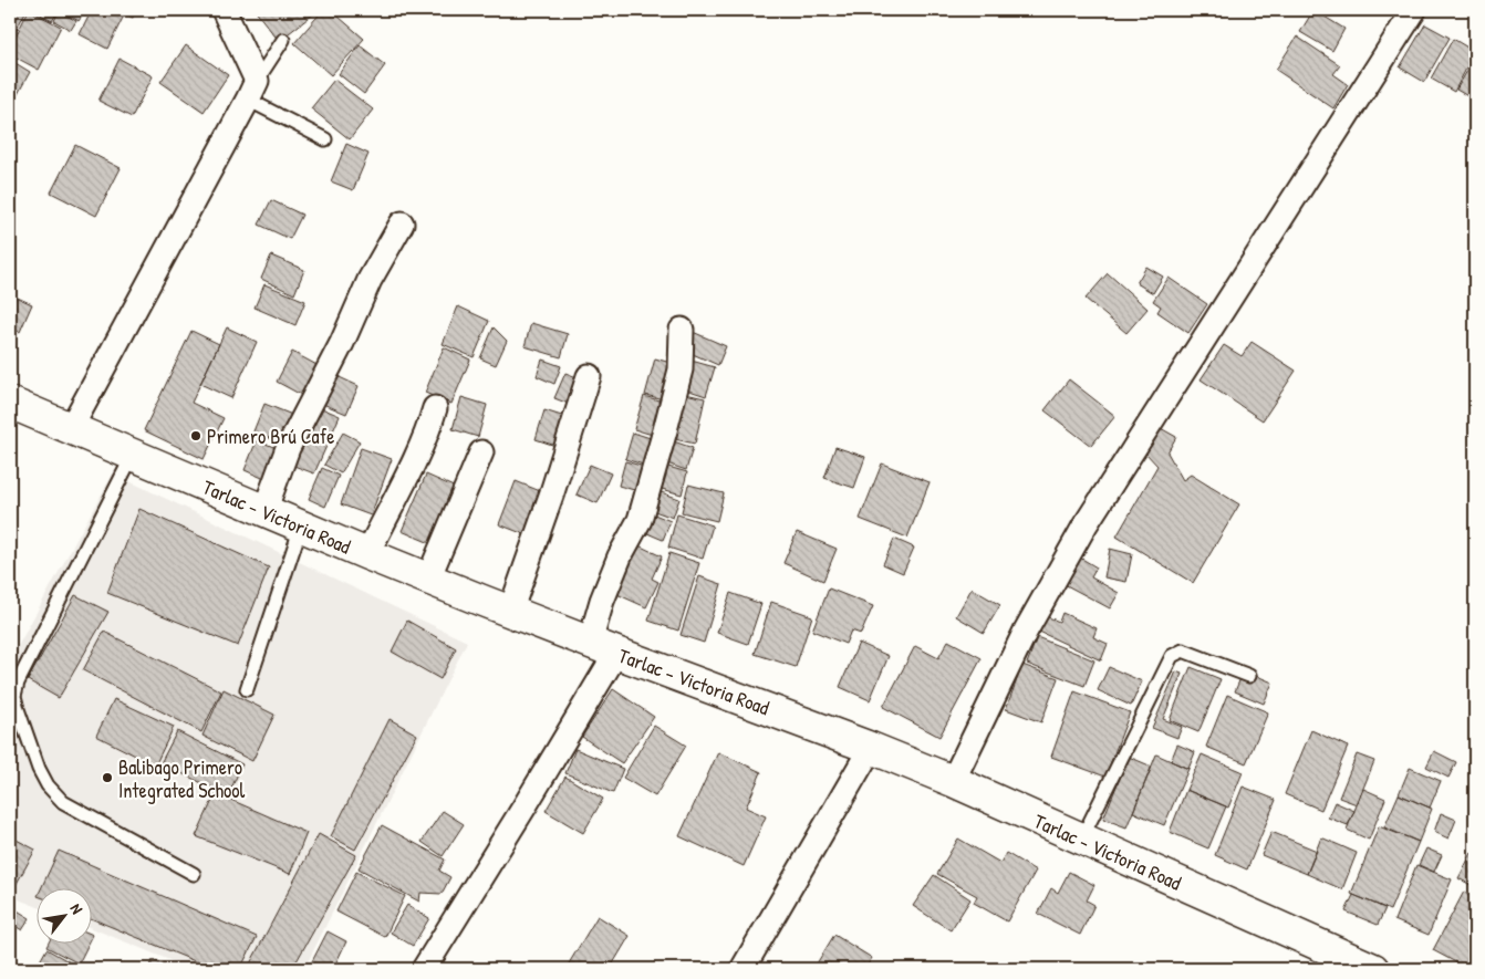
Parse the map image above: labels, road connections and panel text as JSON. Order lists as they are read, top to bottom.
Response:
{
  "streets": {
    "main road": ["Tarlac - Victoria Road"]
  },
  "places": ["Primero Brú Cafe", "Balibago Primero Integrated School"],
  "north": "top right"
}
